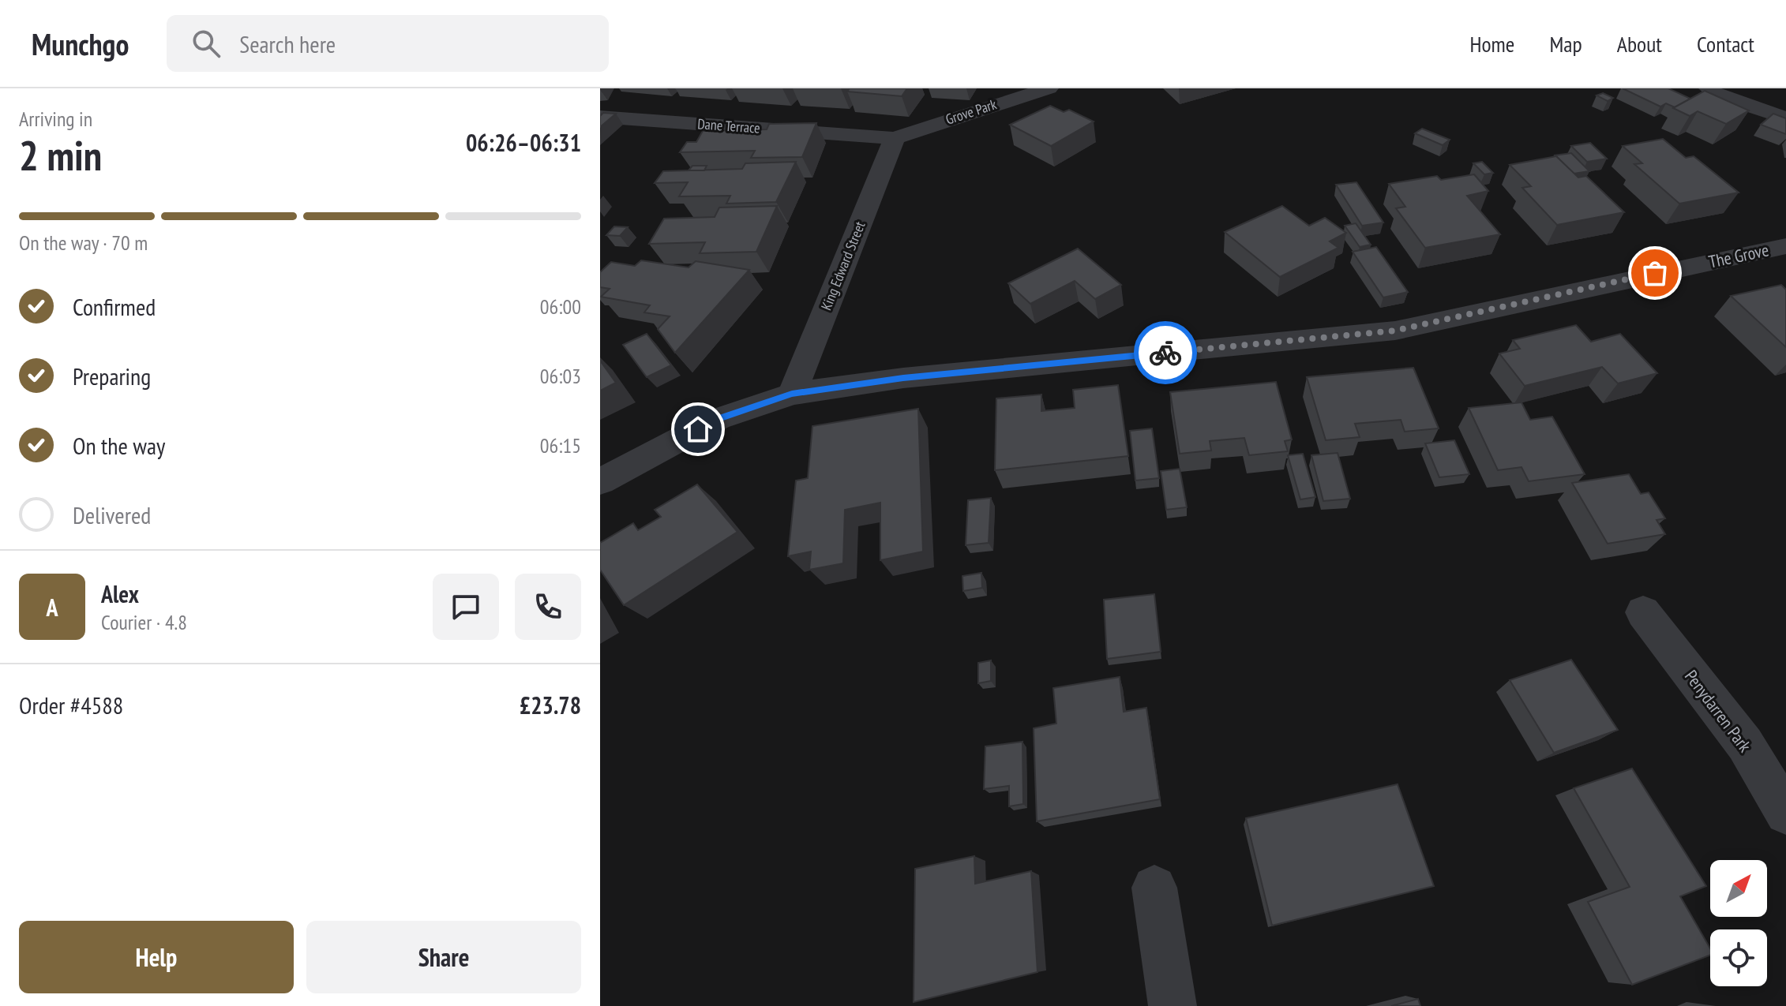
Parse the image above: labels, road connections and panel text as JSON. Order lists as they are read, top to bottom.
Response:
{
  "streets": {
    "street": [
      "Grove Park",
      "Dane Terrace",
      "The Grove",
      "King Edward Street",
      "Penydarren Park"
    ]
  },
  "crossings": [
    ["Grove Park", "Dane Terrace"],
    ["Grove Park", "King Edward Street"],
    ["Dane Terrace", "King Edward Street"],
    ["The Grove", "King Edward Street"]
  ],
  "north": "top right",
  "page": {
    "header": "Munchgo",
    "search": "Search here",
    "nav": [
      "Home",
      "Map",
      "About",
      "Contact"
    ],
    "heading": ["2 min", "Arriving in", "06:26–06:31"],
    "panel": [
      "Alex",
      "Courier · 4.8",
      "Order #4588",
      "£23.78"
    ],
    "bar": "On the way · 70 m",
    "list": [
      ["Confirmed", "06:00"],
      ["Preparing", "06:03"],
      ["On the way", "06:15"],
      "Delivered"
    ],
    "round": "A",
    "buttons": ["Help", "Share"]
  }
}
